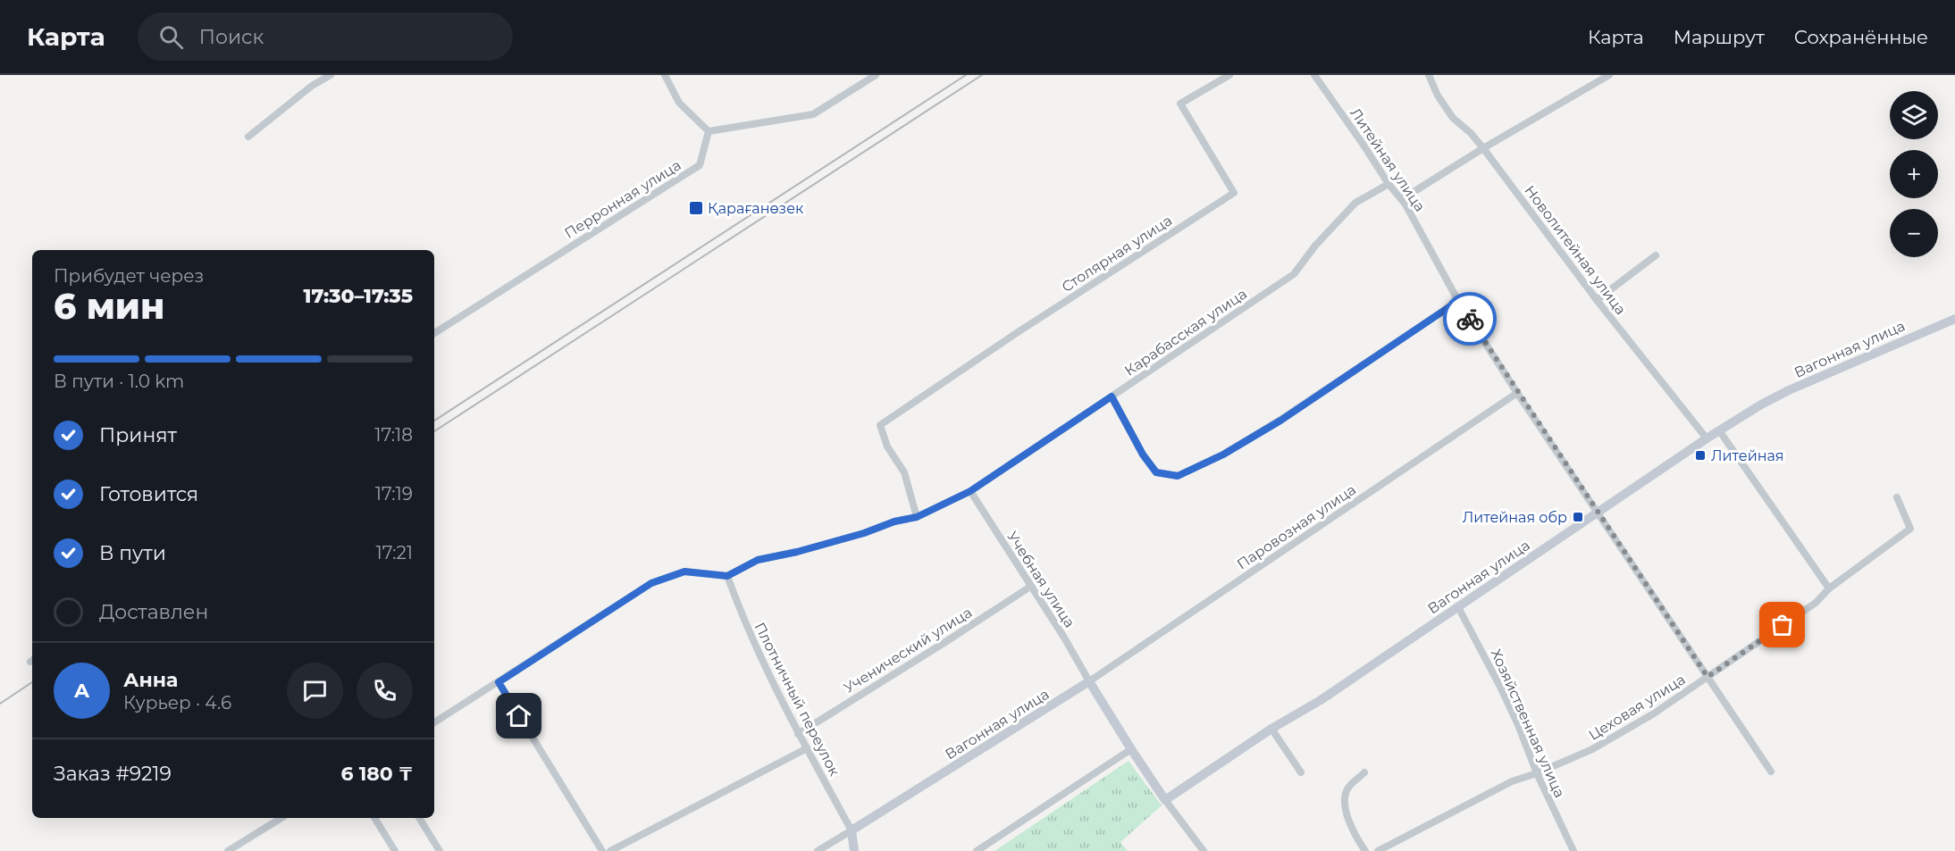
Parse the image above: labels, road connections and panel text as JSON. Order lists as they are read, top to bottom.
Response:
{
  "streets": {
    "street": [
      "Литейная улица",
      "Перронная улица",
      "Новолитейная улица",
      "Столярная улица",
      "Карабасская улица",
      "Вагонная улица",
      "Паровозная улица",
      "Учебная улица",
      "Ученический улица",
      "Плотничный переулок",
      "Цеховая улица",
      "Хозяйственная улица"
    ]
  },
  "crossings": [
    ["Литейная улица", "Карабасская улица"],
    ["Литейная улица", "Вагонная улица"],
    ["Литейная улица", "Паровозная улица"],
    ["Литейная улица", "Цеховая улица"],
    ["Новолитейная улица", "Вагонная улица"],
    ["Столярная улица", "Карабасская улица"],
    ["Карабасская улица", "Учебная улица"],
    ["Карабасская улица", "Плотничный переулок"],
    ["Вагонная улица", "Паровозная улица"],
    ["Вагонная улица", "Учебная улица"],
    ["Вагонная улица", "Плотничный переулок"],
    ["Вагонная улица", "Хозяйственная улица"],
    ["Паровозная улица", "Учебная улица"],
    ["Учебная улица", "Ученический улица"],
    ["Ученический улица", "Плотничный переулок"],
    ["Цеховая улица", "Хозяйственная улица"]
  ],
  "places": {
    "transit": ["Қарағанөзек", "Литейная", "Литейная обр"]
  },
  "page": {
    "header": "Карта",
    "search": "Поиск",
    "nav": ["Карта", "Маршрут", "Сохранённые"],
    "map_buttons": ["+", "−"],
    "heading": ["6 мин", "Прибудет через", "17:30–17:35"],
    "panel": [
      "Анна",
      "Курьер · 4.6",
      "Заказ #9219",
      "6 180 ₸"
    ],
    "bar": "В пути · 1.0 km",
    "list": [
      ["Принят", "17:18"],
      ["Готовится", "17:19"],
      ["В пути", "17:21"],
      "Доставлен"
    ],
    "round": "А"
  }
}
